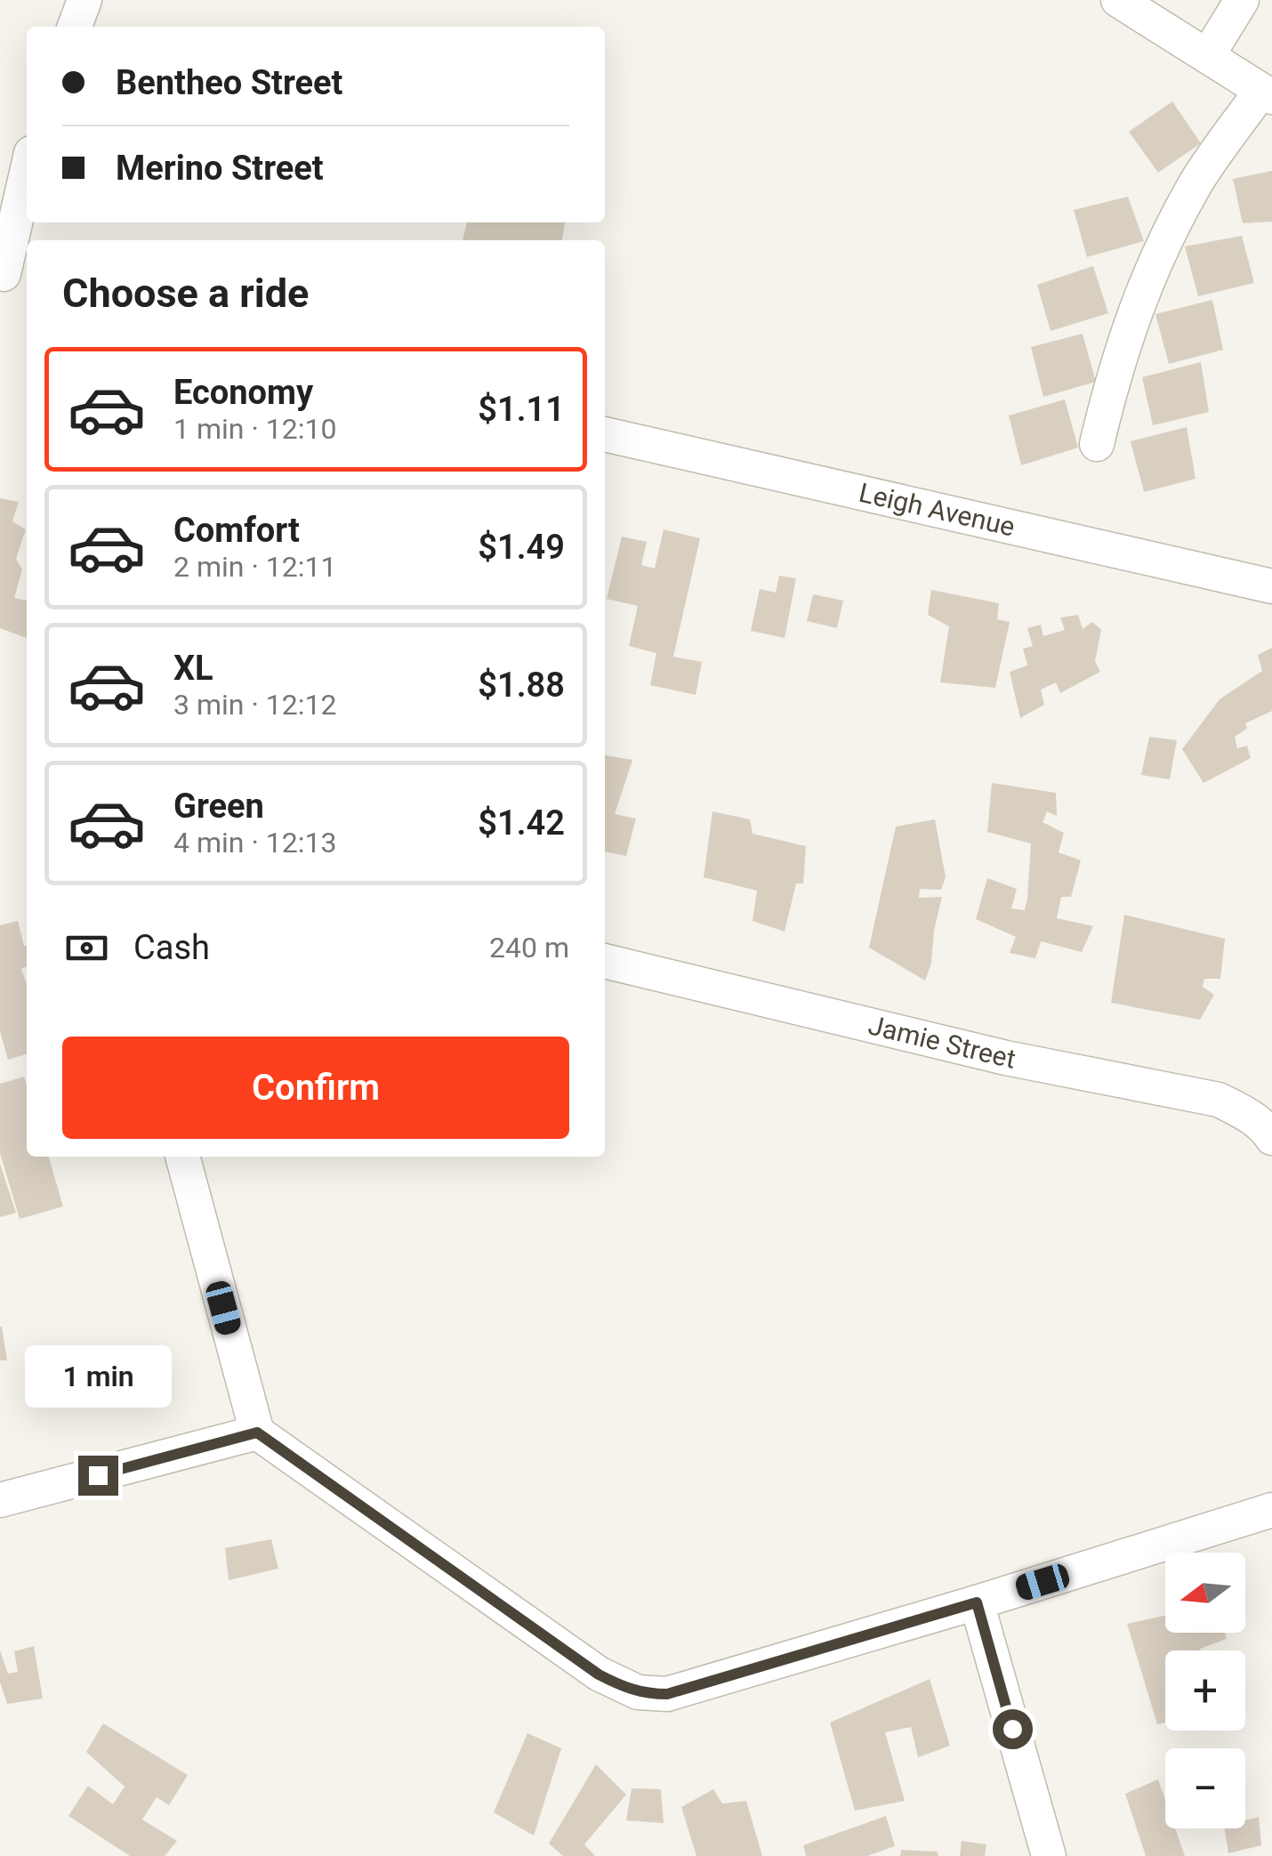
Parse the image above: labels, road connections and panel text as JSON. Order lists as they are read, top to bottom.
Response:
{
  "streets": {
    "street": ["Leigh Avenue", "Jamie Street"]
  },
  "north": "left",
  "page": {
    "banner": ["Bentheo Street", "Merino Street"],
    "heading": "Choose a ride",
    "list": [
      {
        "name": "Economy",
        "note": "1 min · 12:10",
        "value": "$1.11"
      },
      {
        "name": "Comfort",
        "note": "2 min · 12:11",
        "value": "$1.49"
      },
      {
        "name": "XL",
        "note": "3 min · 12:12",
        "value": "$1.88"
      },
      {
        "name": "Green",
        "note": "4 min · 12:13",
        "value": "$1.42"
      }
    ],
    "pay": ["Cash", "240 m"],
    "buttons": "Confirm",
    "bubble": "1 min",
    "map_buttons": ["+", "−"]
  }
}
